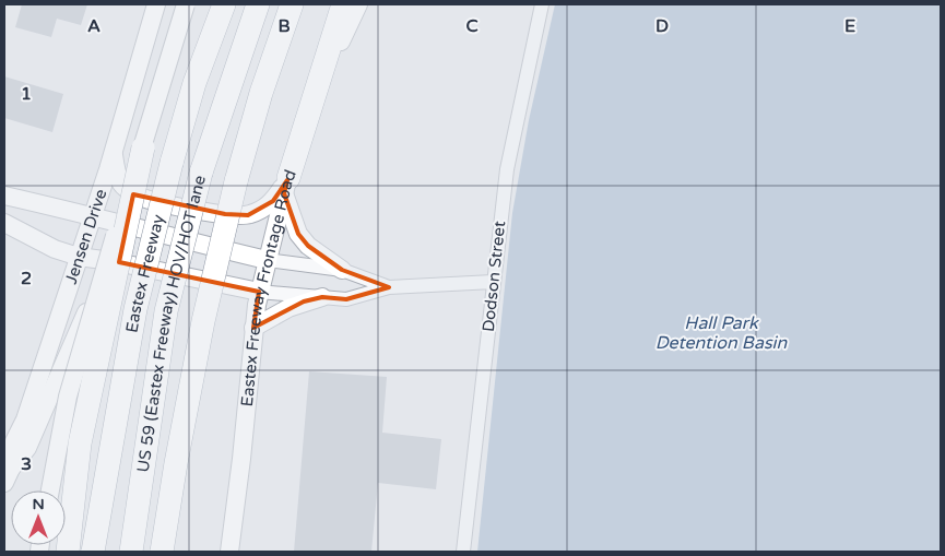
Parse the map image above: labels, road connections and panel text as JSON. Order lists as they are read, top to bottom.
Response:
{
  "streets": {
    "highway": ["Eastex Freeway", "US 59 (Eastex Freeway) HOV/HOT lane"],
    "main road": ["Jensen Drive", "Eastex Freeway Frontage Road"],
    "street": ["Dodson Street"]
  },
  "water": ["Hall Park Detention Basin"],
  "north": "top",
  "grid": {
    "columns": [
      "A",
      "B",
      "C",
      "D",
      "E"
    ],
    "rows": ["1", "2", "3"]
  }
}
